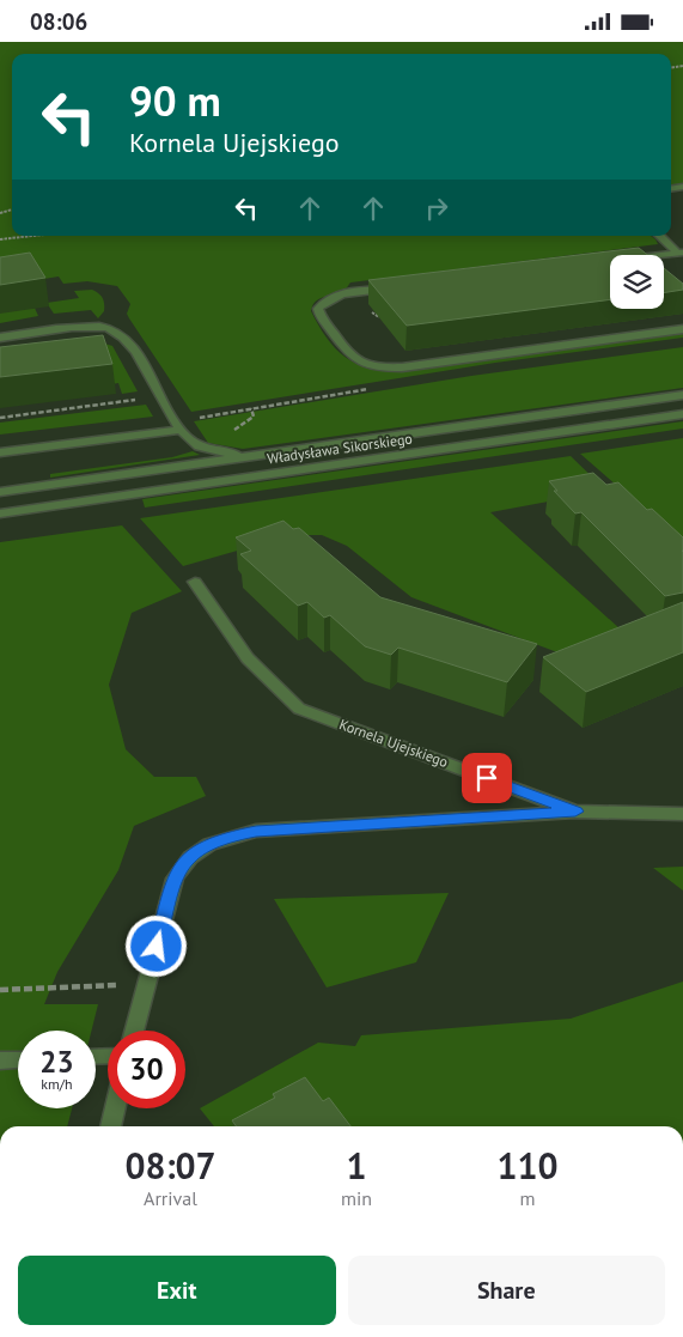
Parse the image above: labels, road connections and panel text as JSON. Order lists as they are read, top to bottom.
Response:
{
  "streets": {
    "street": ["Władysława Sikorskiego", "Kornela Ujejskiego"]
  },
  "page": {
    "status": "08:06",
    "turn": ["90 m", "Kornela Ujejskiego"],
    "speed": "23 km/h",
    "limit": "30",
    "eta": [
      "08:07",
      "Arrival",
      "1",
      "min",
      "110",
      "m"
    ],
    "buttons": ["Exit", "Share"]
  }
}
